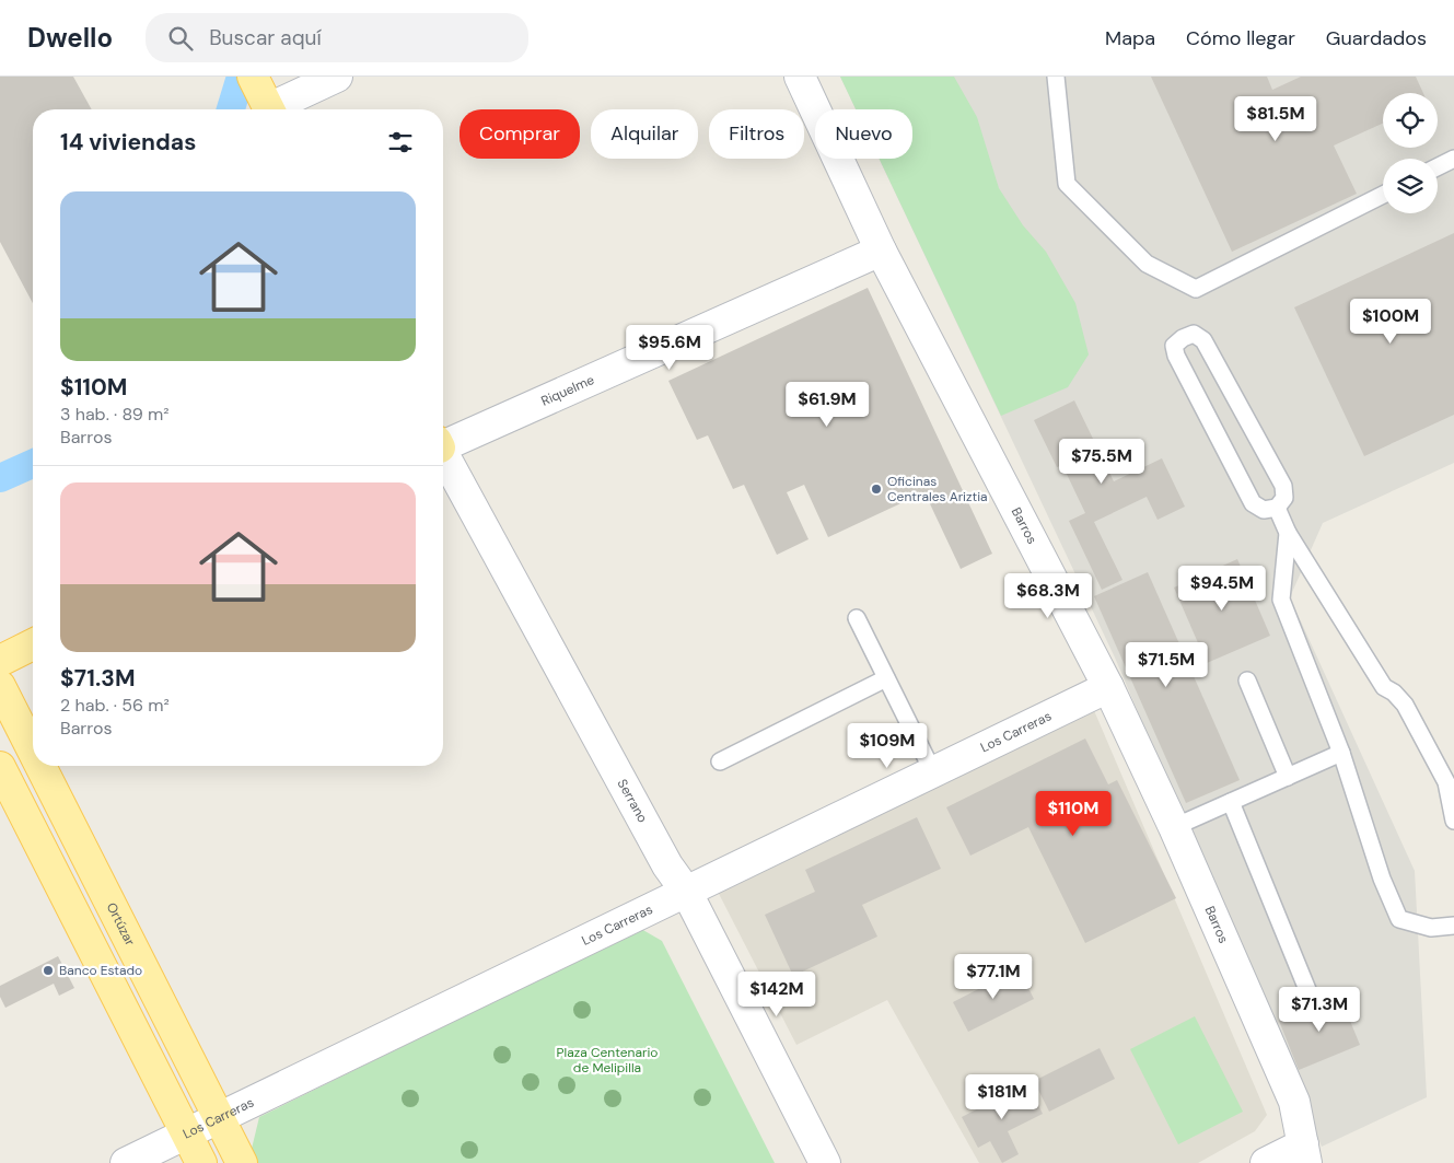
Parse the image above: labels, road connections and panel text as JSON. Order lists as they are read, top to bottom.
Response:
{
  "streets": {
    "main road": ["Ortúzar"],
    "street": [
      "Riquelme",
      "Barros",
      "Los Carreras",
      "Serrano"
    ]
  },
  "crossings": [
    ["Riquelme", "Barros"],
    ["Barros", "Los Carreras"],
    ["Los Carreras", "Serrano"],
    ["Los Carreras", "Ortúzar"]
  ],
  "parks": ["Plaza Centenario de Melipilla"],
  "places": ["Oficinas Centrales Ariztia", "Banco Estado"],
  "page": {
    "header": "Dwello",
    "search": "Buscar aquí",
    "nav": ["Mapa", "Cómo llegar", "Guardados"],
    "price": [
      "$81.5M",
      "$100M",
      "$95.6M",
      "$61.9M",
      "$75.5M",
      "$94.5M",
      "$68.3M",
      "$71.5M",
      "$109M",
      "$110M",
      "$77.1M",
      "$142M",
      "$71.3M",
      "$181M"
    ],
    "chip": [
      "Comprar",
      "Alquilar",
      "Filtros",
      "Nuevo"
    ],
    "heading": "14 viviendas",
    "list": [
      {
        "name": "$110M",
        "note": "3 hab. · 89 m² · Barros"
      },
      {
        "name": "$71.3M",
        "note": "2 hab. · 56 m² · Barros"
      }
    ]
  }
}
